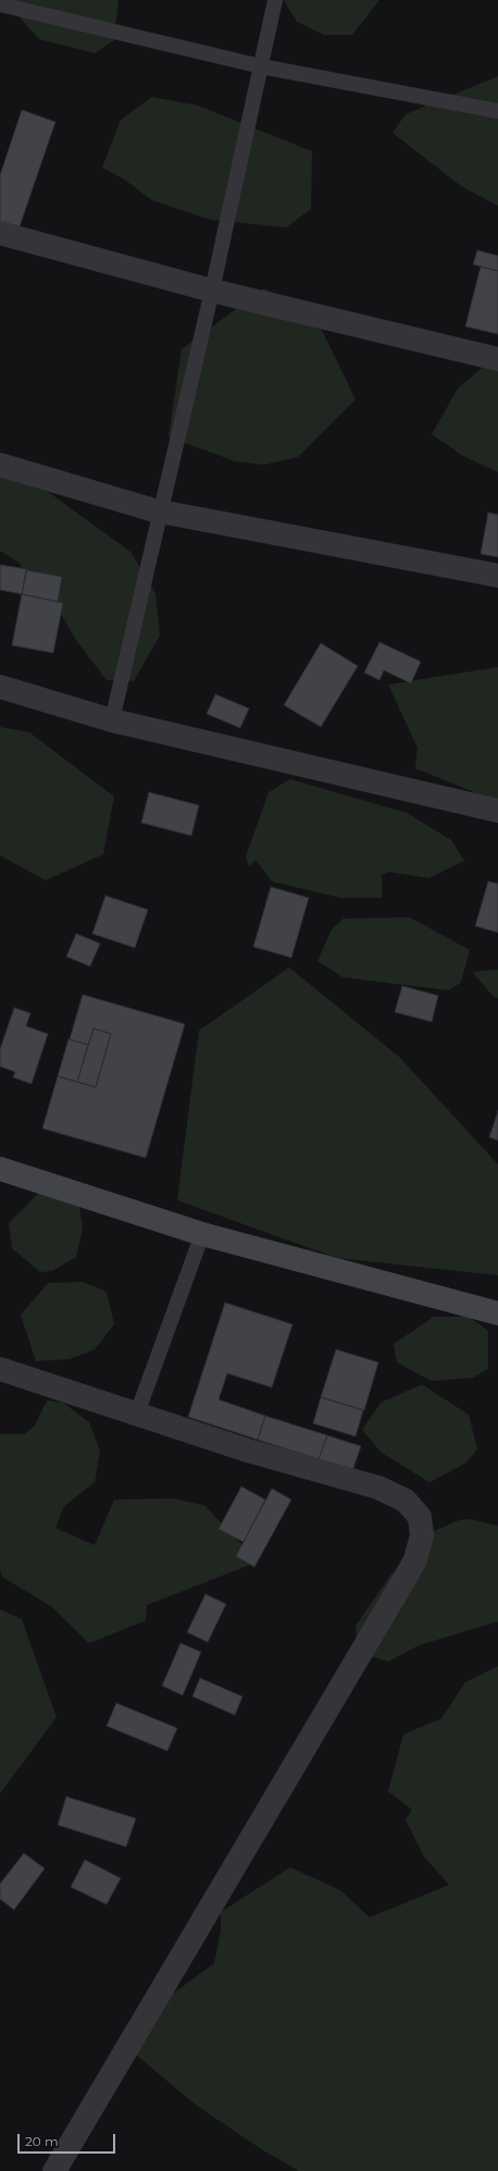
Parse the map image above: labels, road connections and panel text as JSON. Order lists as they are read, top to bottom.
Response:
{
  "scale_bar": "20 m"
}
